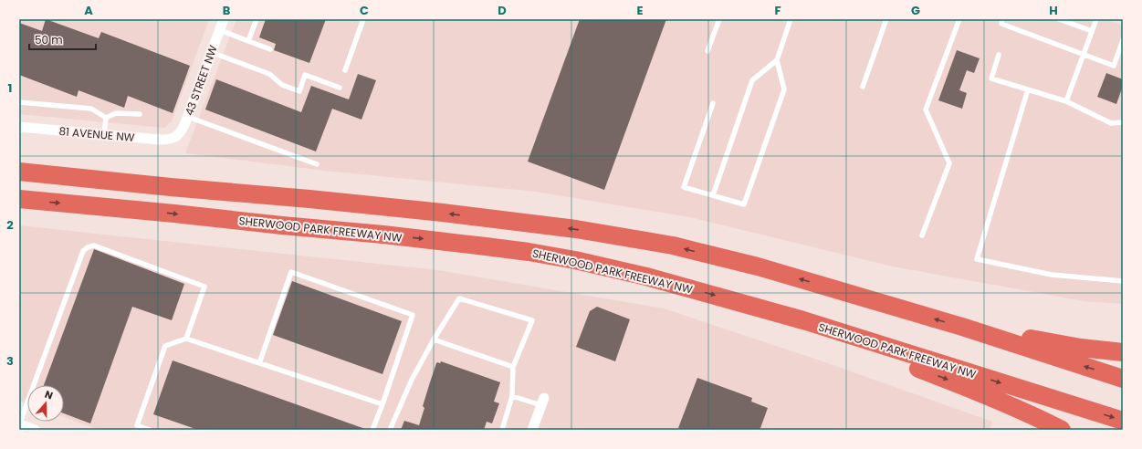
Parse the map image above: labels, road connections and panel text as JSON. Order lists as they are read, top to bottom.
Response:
{
  "streets": {
    "highway": ["SHERWOOD PARK FREEWAY NW"],
    "street": ["43 STREET NW", "81 AVENUE NW"]
  },
  "crossings": [
    ["43 STREET NW", "81 AVENUE NW"]
  ],
  "scale_bar": "50 m",
  "north": "top",
  "grid": {
    "columns": [
      "A",
      "B",
      "C",
      "D",
      "E",
      "F",
      "G",
      "H"
    ],
    "rows": ["1", "2", "3"]
  }
}
